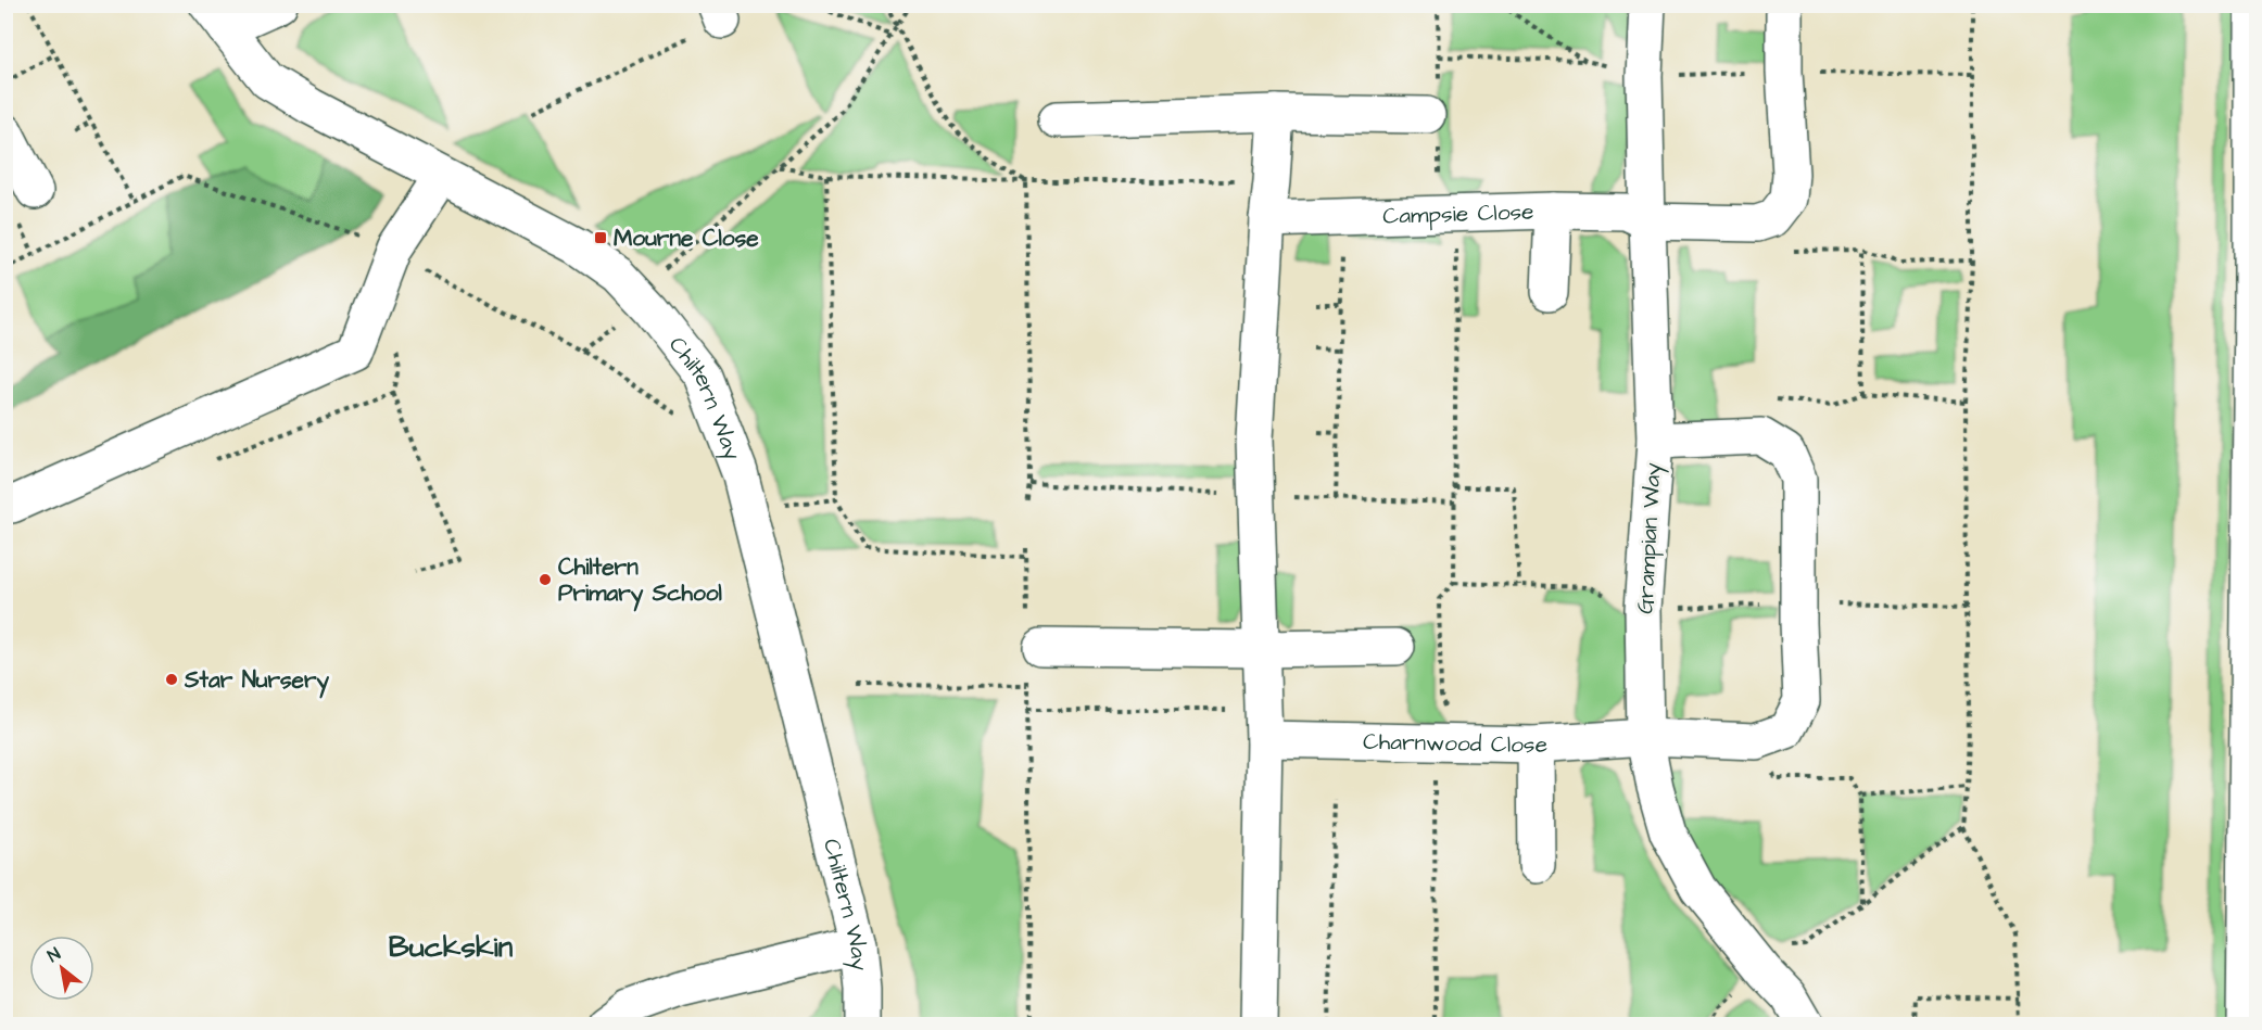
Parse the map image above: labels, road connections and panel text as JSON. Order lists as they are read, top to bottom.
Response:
{
  "streets": {
    "street": [
      "Campsie Close",
      "Chiltern Way",
      "Grampian Way",
      "Charnwood Close"
    ]
  },
  "crossings": [
    ["Campsie Close", "Grampian Way"],
    ["Grampian Way", "Charnwood Close"]
  ],
  "districts": ["Buckskin"],
  "places": {
    "transit": ["Mourne Close"],
    "other": ["Chiltern Primary School", "Star Nursery"]
  },
  "north": "top left"
}
